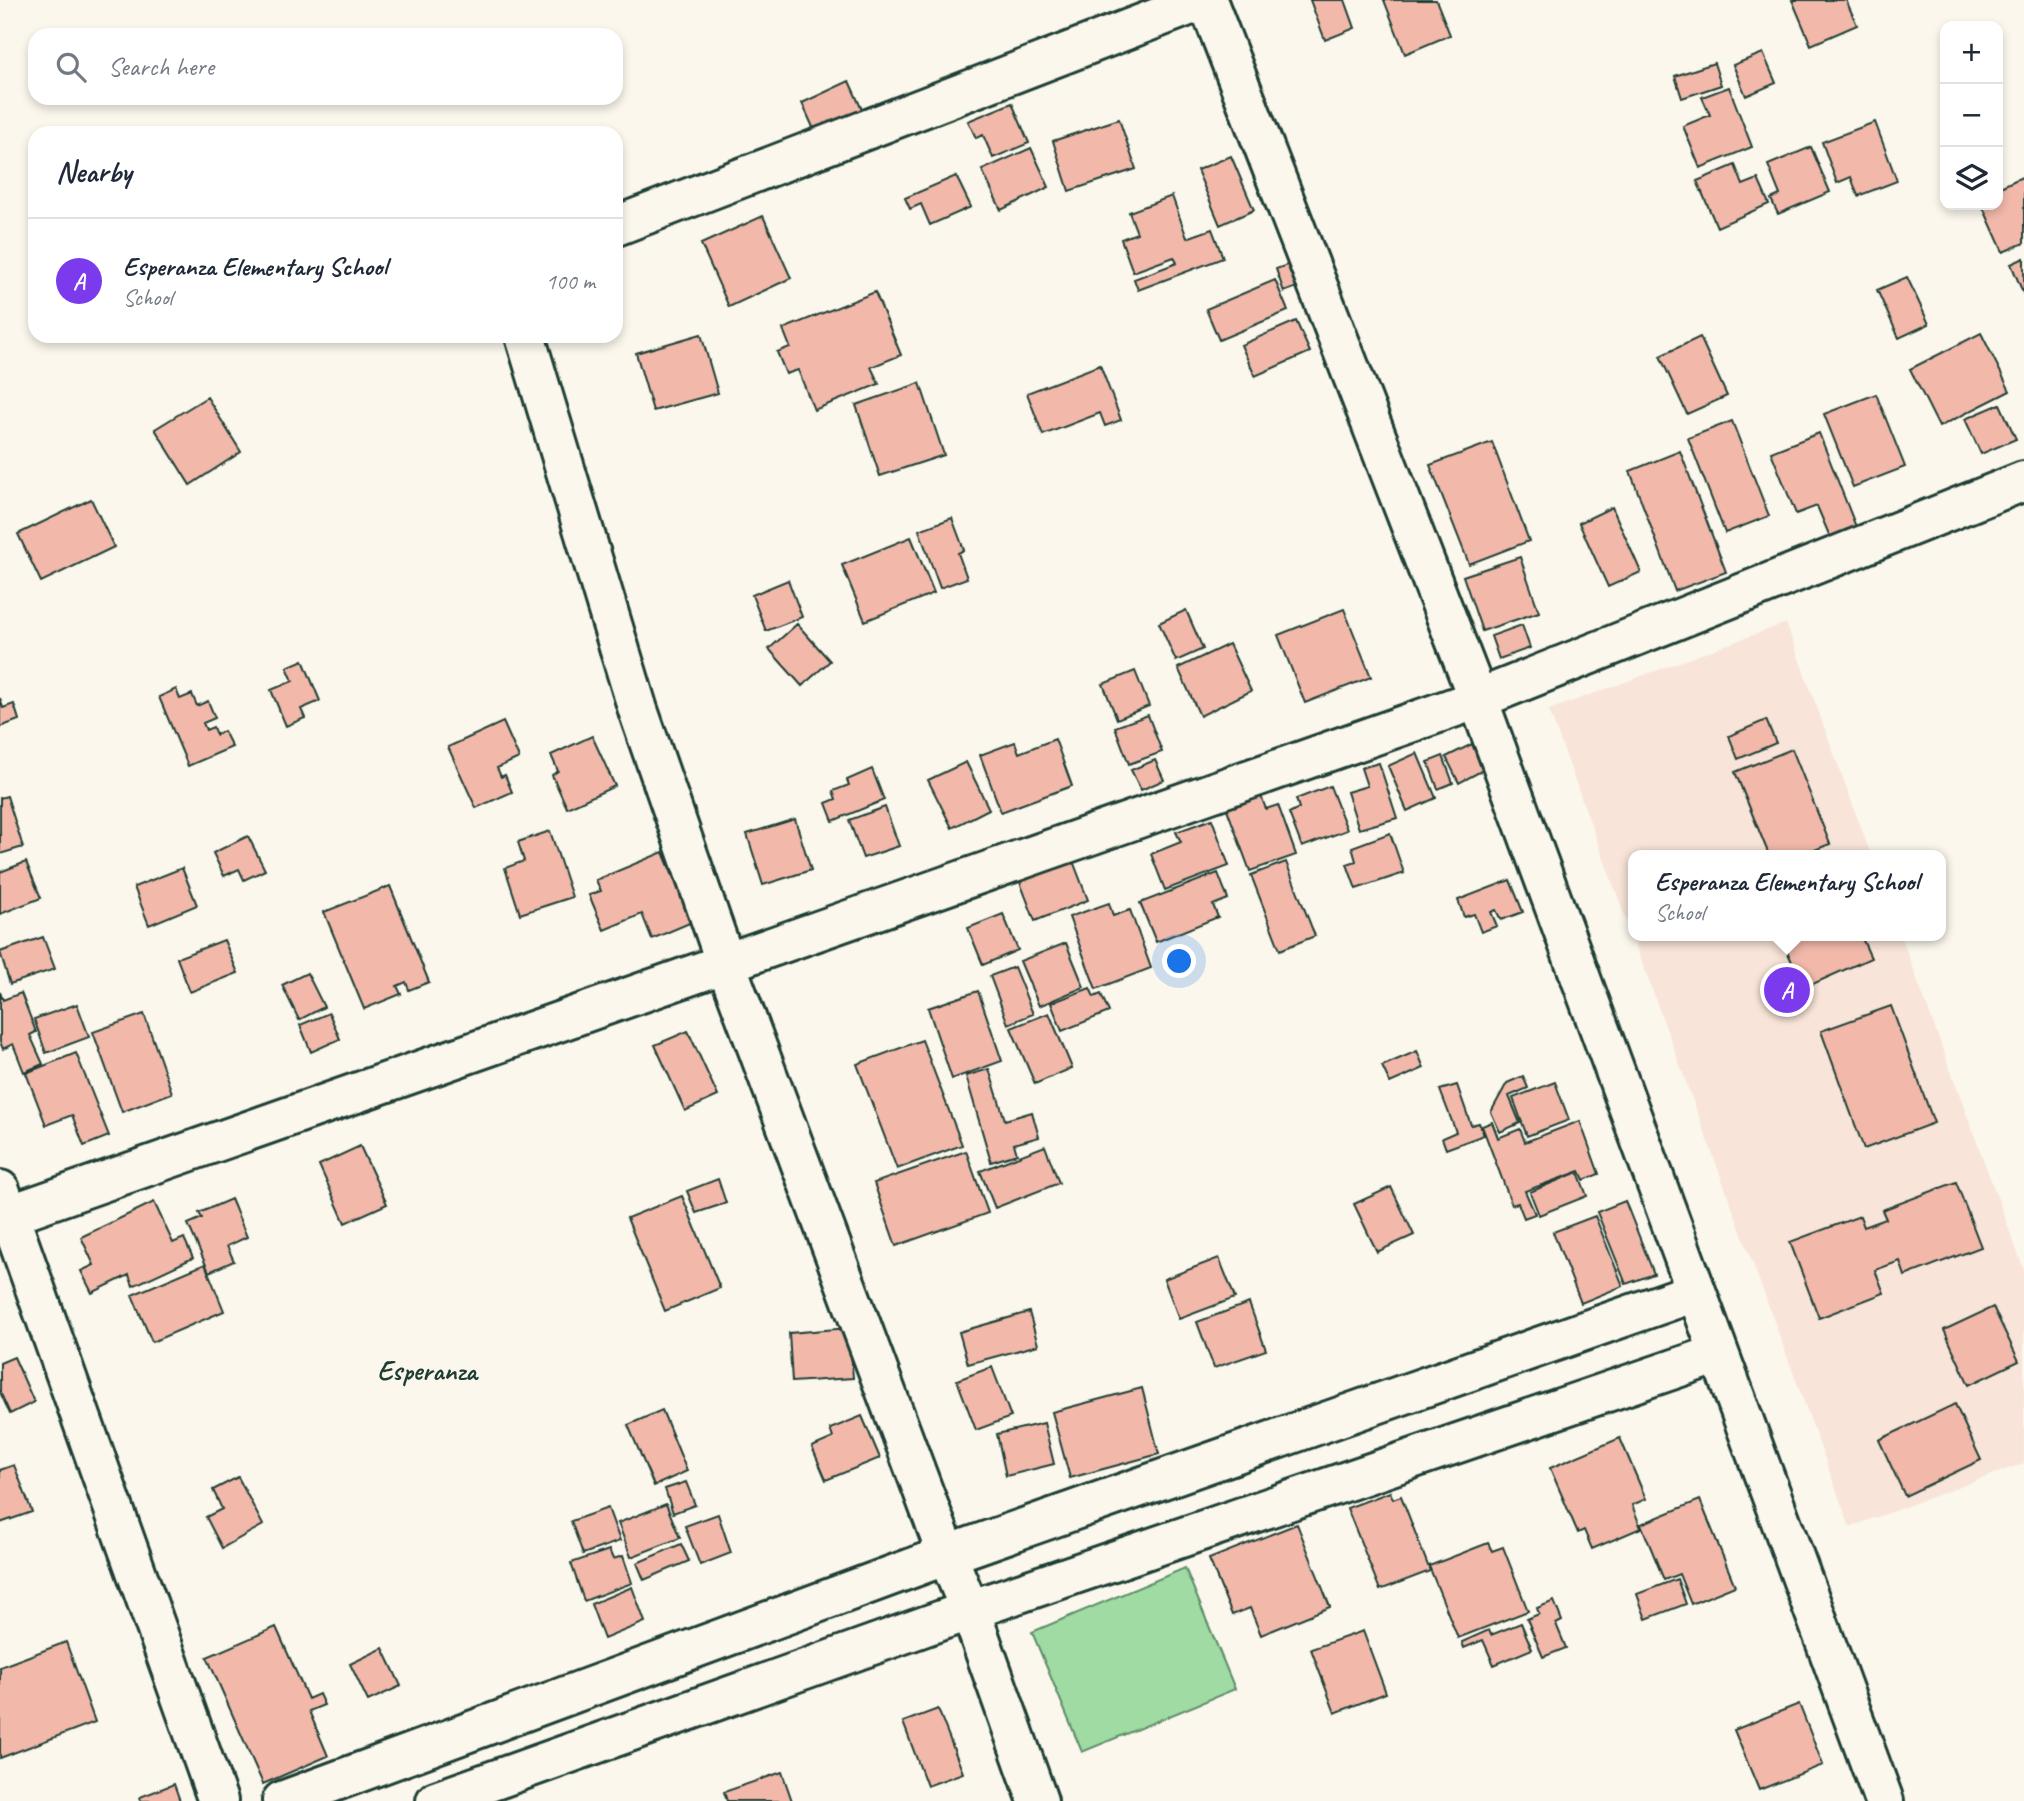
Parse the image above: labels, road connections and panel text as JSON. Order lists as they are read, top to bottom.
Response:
{
  "districts": ["Esperanza"],
  "page": {
    "map_buttons": ["+", "−"],
    "search": "Search here",
    "heading": "Nearby",
    "list": [
      {
        "mark": "A",
        "name": "Esperanza Elementary School",
        "note": "School",
        "value": "100 m"
      }
    ],
    "popup": ["Esperanza Elementary School", "School"],
    "pins": "A"
  }
}
